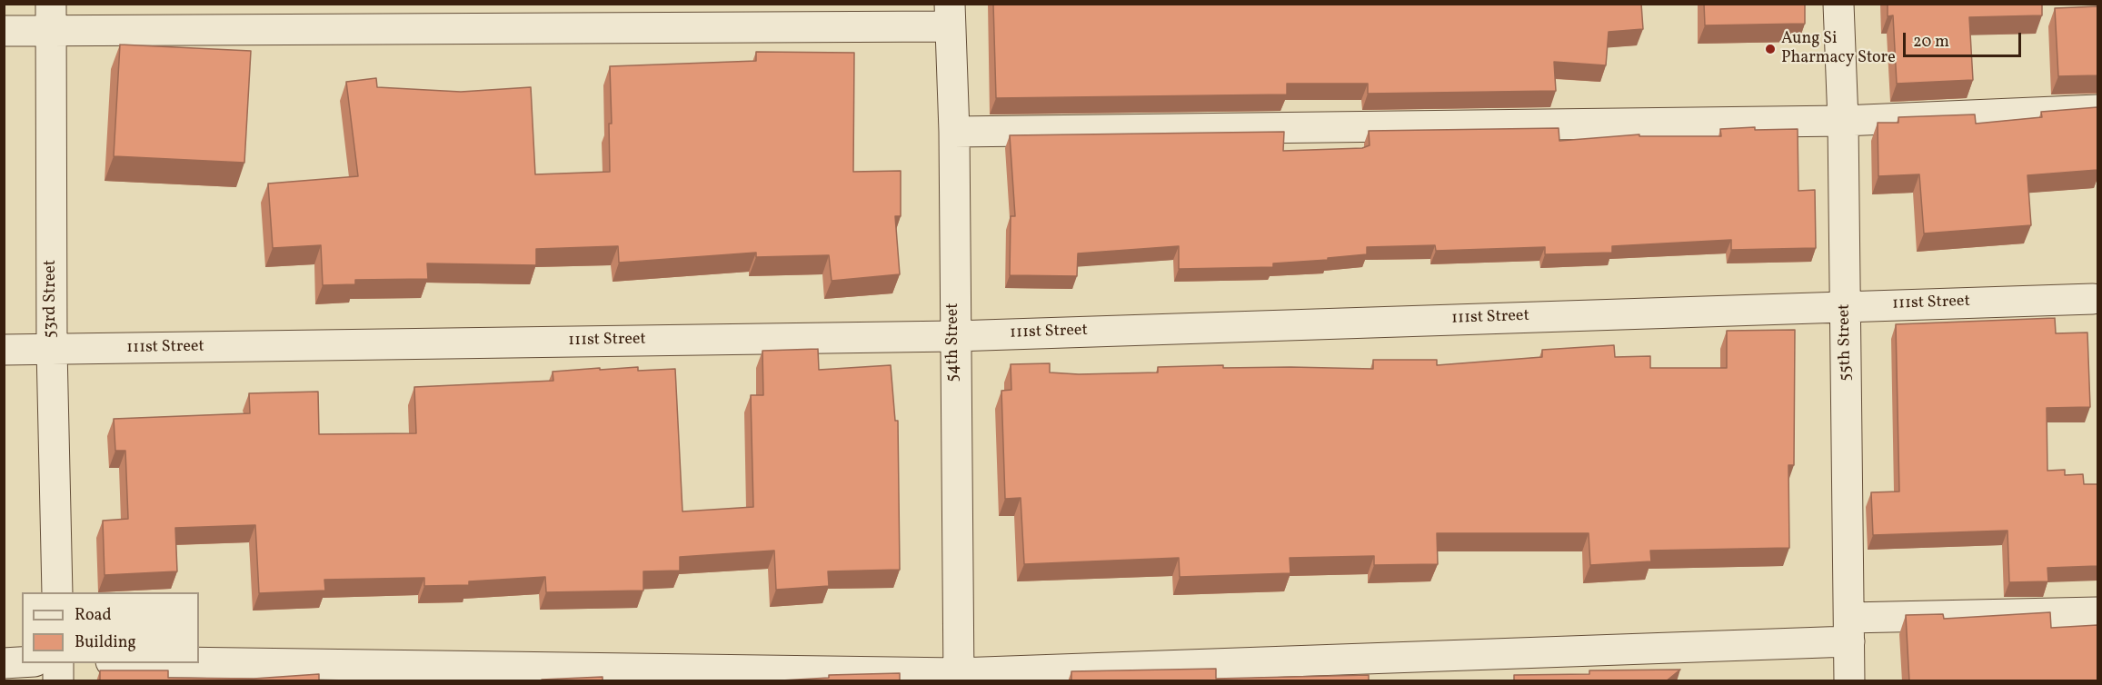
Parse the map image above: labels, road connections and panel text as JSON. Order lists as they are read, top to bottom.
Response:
{
  "streets": {
    "street": [
      "53rd Street",
      "111st Street",
      "54th Street",
      "55th Street"
    ]
  },
  "crossings": [
    ["53rd Street", "111st Street"],
    ["111st Street", "54th Street"],
    ["111st Street", "55th Street"]
  ],
  "places": ["Aung Si Pharmacy Store"],
  "legend": ["Road", "Building"],
  "scale_bar": "20 m"
}
